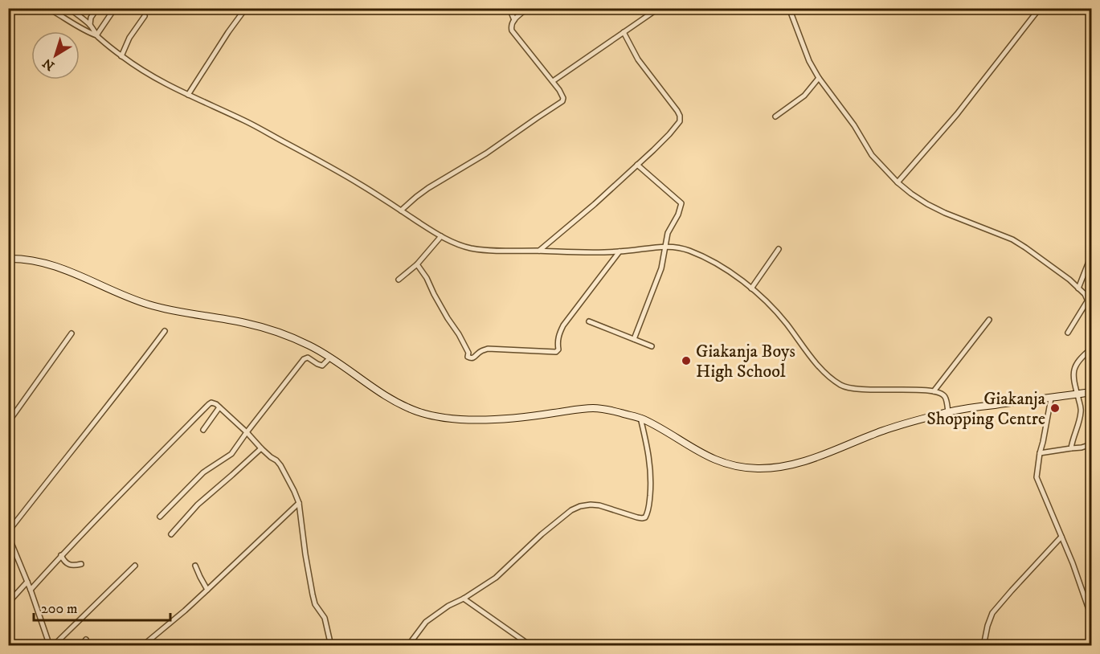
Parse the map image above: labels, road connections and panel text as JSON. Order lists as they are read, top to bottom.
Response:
{
  "places": ["Giakanja Boys High School", "Giakanja Shopping Centre"],
  "scale_bar": "200 m",
  "north": "bottom left"
}
